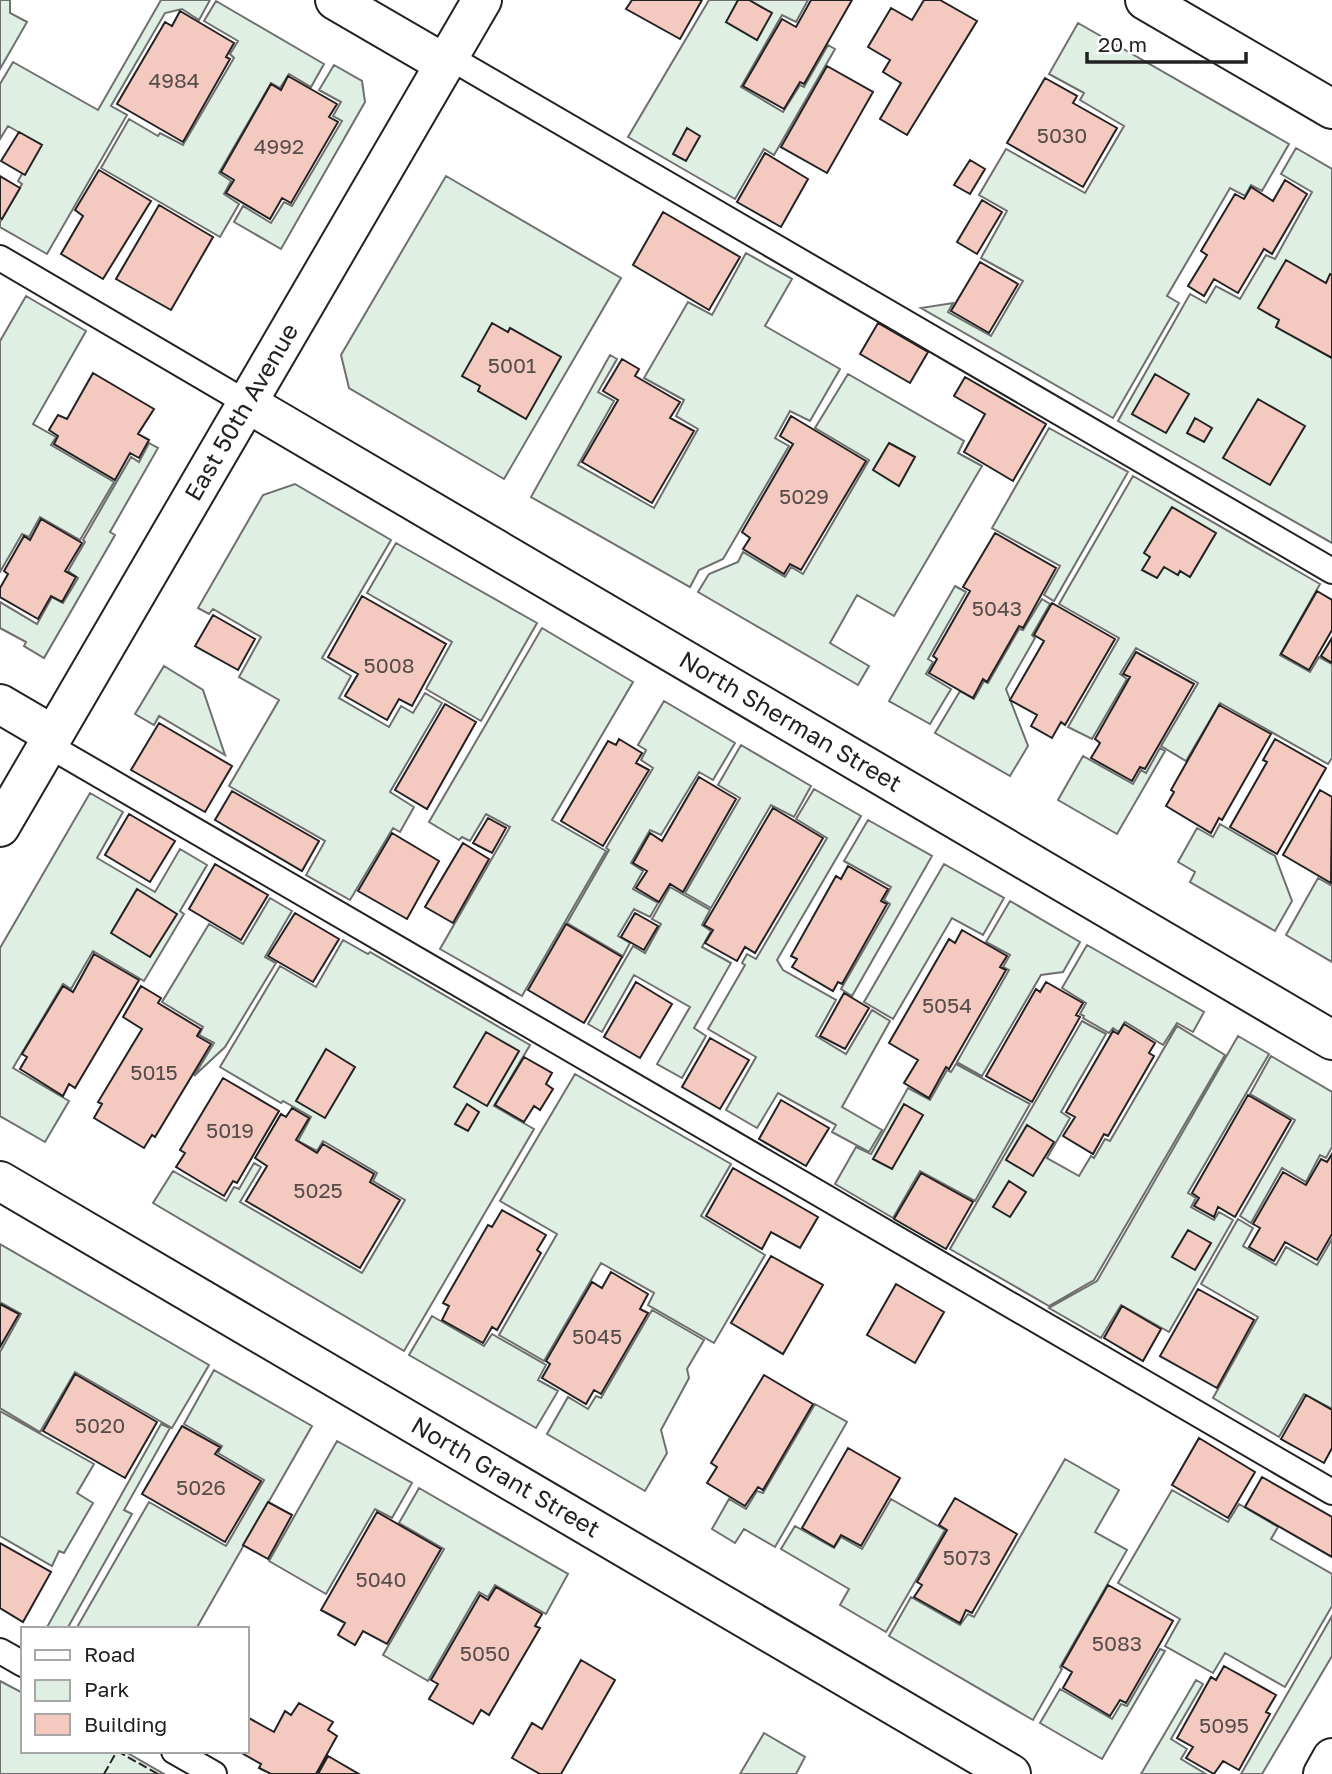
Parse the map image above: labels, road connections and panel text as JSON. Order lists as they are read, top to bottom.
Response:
{
  "streets": {
    "street": ["East 50th Avenue", "North Sherman Street", "North Grant Street"]
  },
  "crossings": [
    ["East 50th Avenue", "North Sherman Street"]
  ],
  "house_numbers": [
    "4984",
    "5030",
    "4992",
    "5001",
    "5029",
    "5043",
    "5008",
    "5054",
    "5015",
    "5019",
    "5025",
    "5045",
    "5020",
    "5026",
    "5073",
    "5040",
    "5083",
    "5050",
    "5095"
  ],
  "legend": ["Road", "Park", "Building"],
  "scale_bar": "20 m"
}
